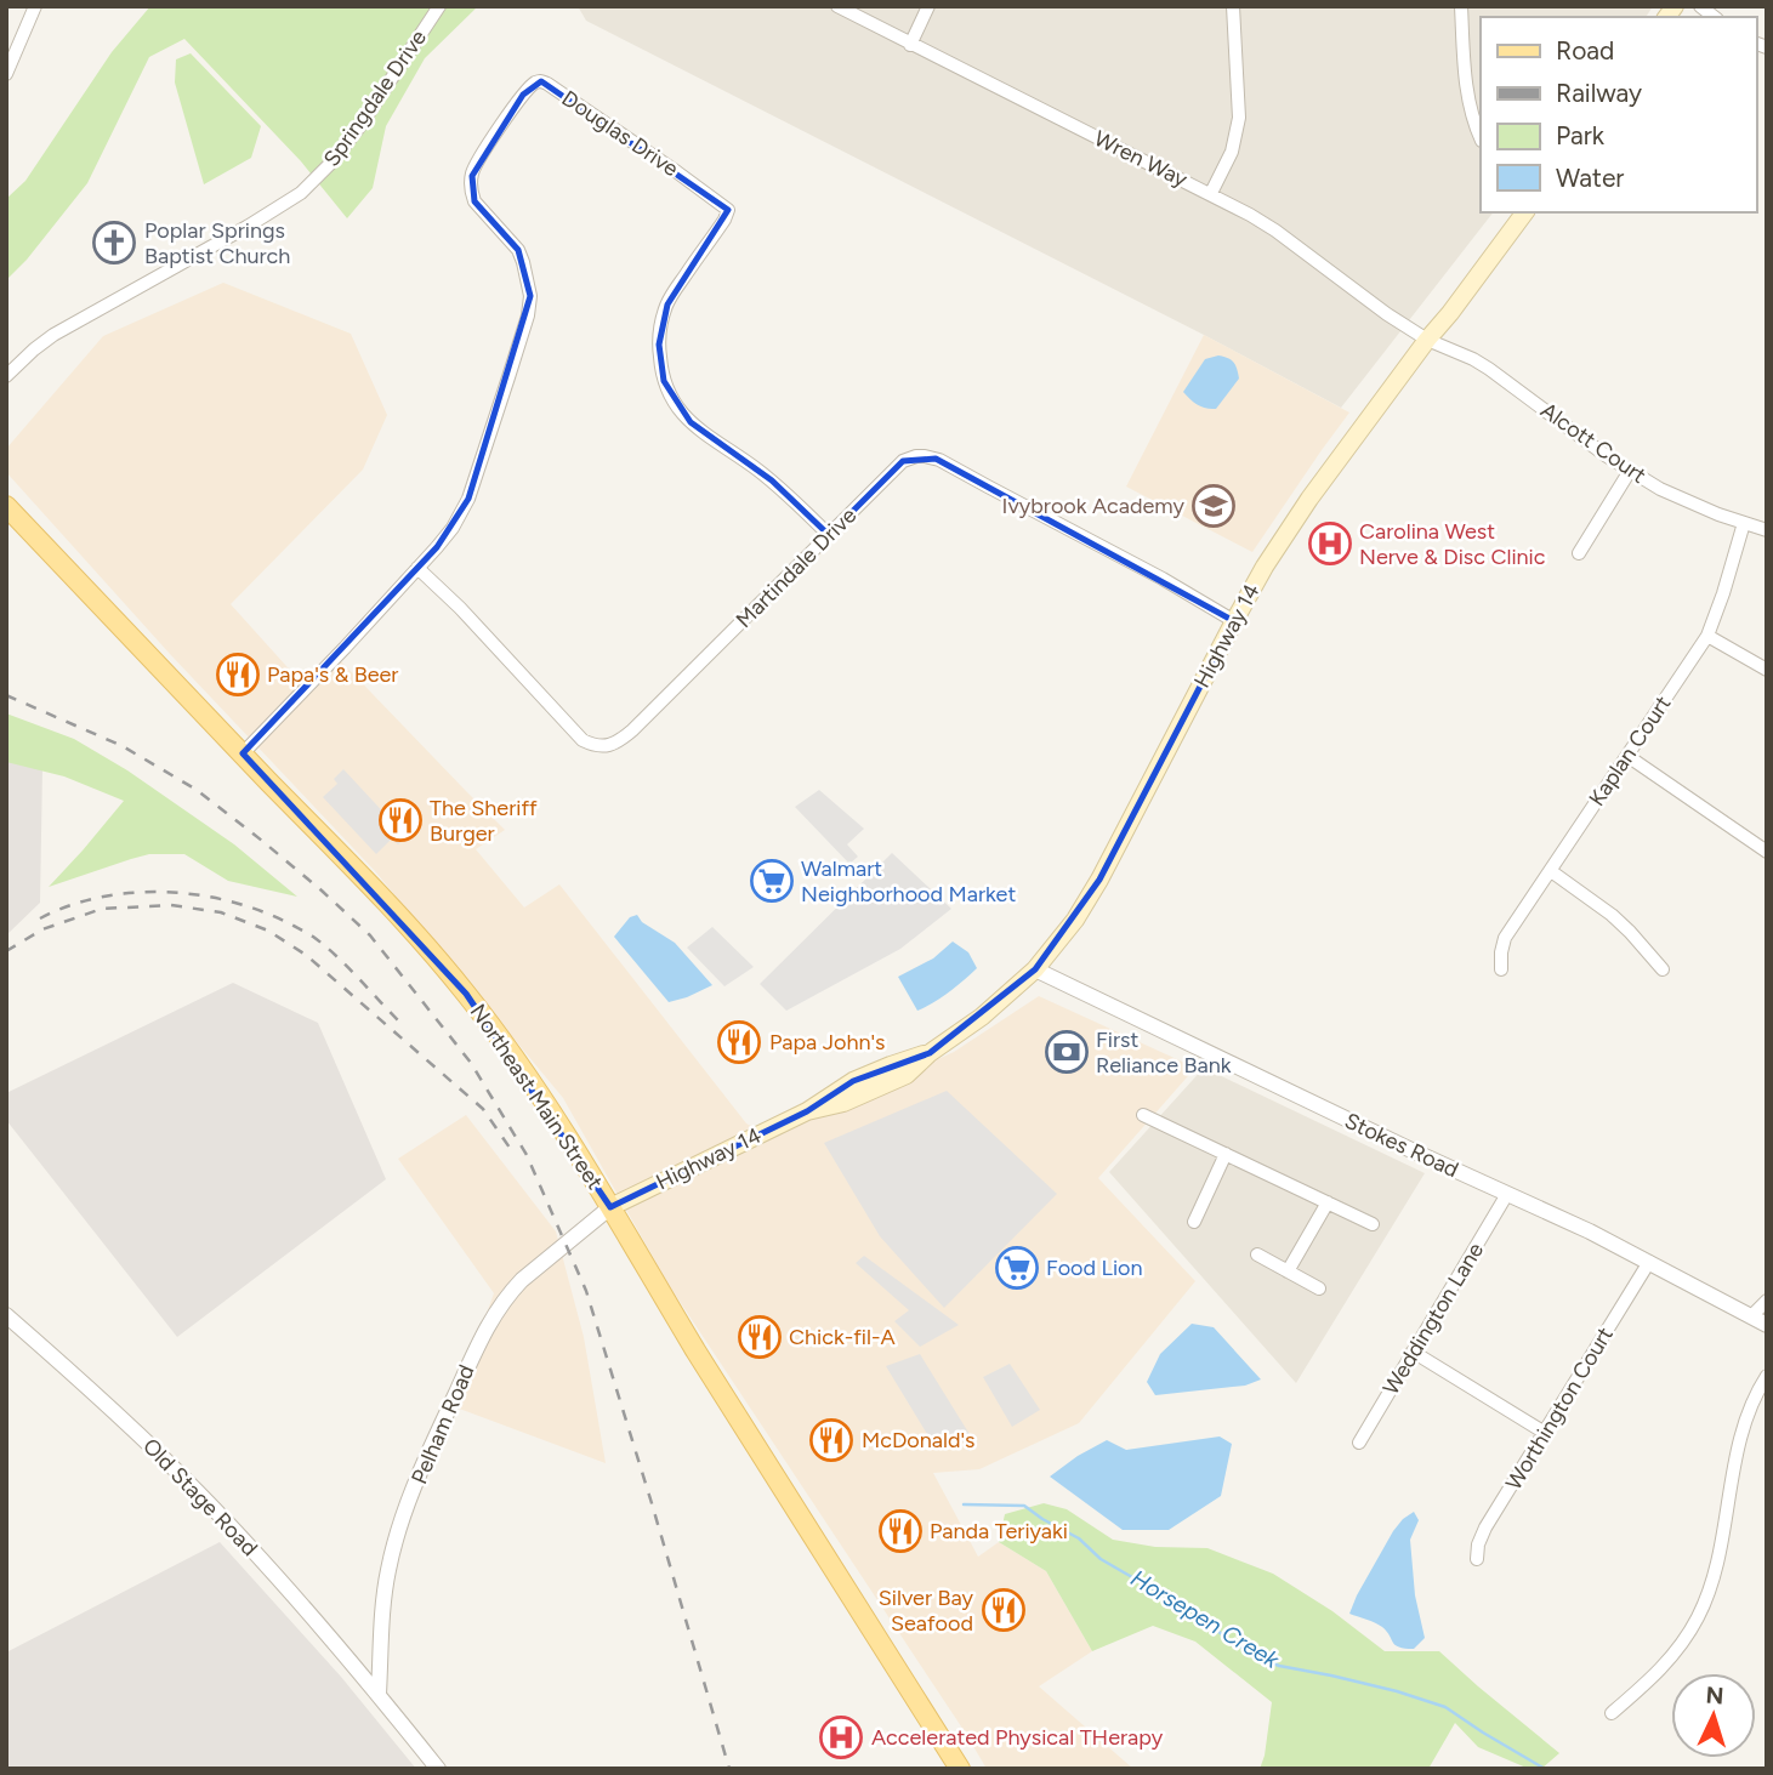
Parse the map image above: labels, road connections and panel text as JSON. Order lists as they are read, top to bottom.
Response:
{
  "streets": {
    "main road": ["Highway 14", "Northeast Main Street"],
    "street": [
      "Springdale Drive",
      "Douglas Drive",
      "Wren Way",
      "Alcott Court",
      "Martindale Drive",
      "Kaplan Court",
      "Stokes Road",
      "Weddington Lane",
      "Worthington Court",
      "Pelham Road",
      "Old Stage Road"
    ]
  },
  "crossings": [
    ["Douglas Drive", "Martindale Drive"],
    ["Douglas Drive", "Northeast Main Street"],
    ["Wren Way", "Alcott Court"],
    ["Wren Way", "Highway 14"],
    ["Alcott Court", "Highway 14"],
    ["Alcott Court", "Kaplan Court"],
    ["Martindale Drive", "Highway 14"],
    ["Highway 14", "Northeast Main Street"],
    ["Highway 14", "Stokes Road"],
    ["Highway 14", "Pelham Road"],
    ["Northeast Main Street", "Pelham Road"],
    ["Stokes Road", "Weddington Lane"],
    ["Stokes Road", "Worthington Court"],
    ["Pelham Road", "Old Stage Road"]
  ],
  "water": ["Horsepen Creek"],
  "places": {
    "church": ["Poplar Springs Baptist Church"],
    "school or university": ["Ivybrook Academy"],
    "hospital": ["Carolina West Nerve & Disc Clinic", "Accelerated Physical THerapy"],
    "restaurant": [
      "Papa's & Beer",
      "The Sheriff Burger",
      "Papa John's",
      "Chick-fil-A",
      "McDonald's",
      "Panda Teriyaki",
      "Silver Bay Seafood"
    ],
    "supermarket": ["Walmart Neighborhood Market", "Food Lion"],
    "bank": ["First Reliance Bank"]
  },
  "legend": [
    "Road",
    "Railway",
    "Park",
    "Water"
  ],
  "north": "top"
}
